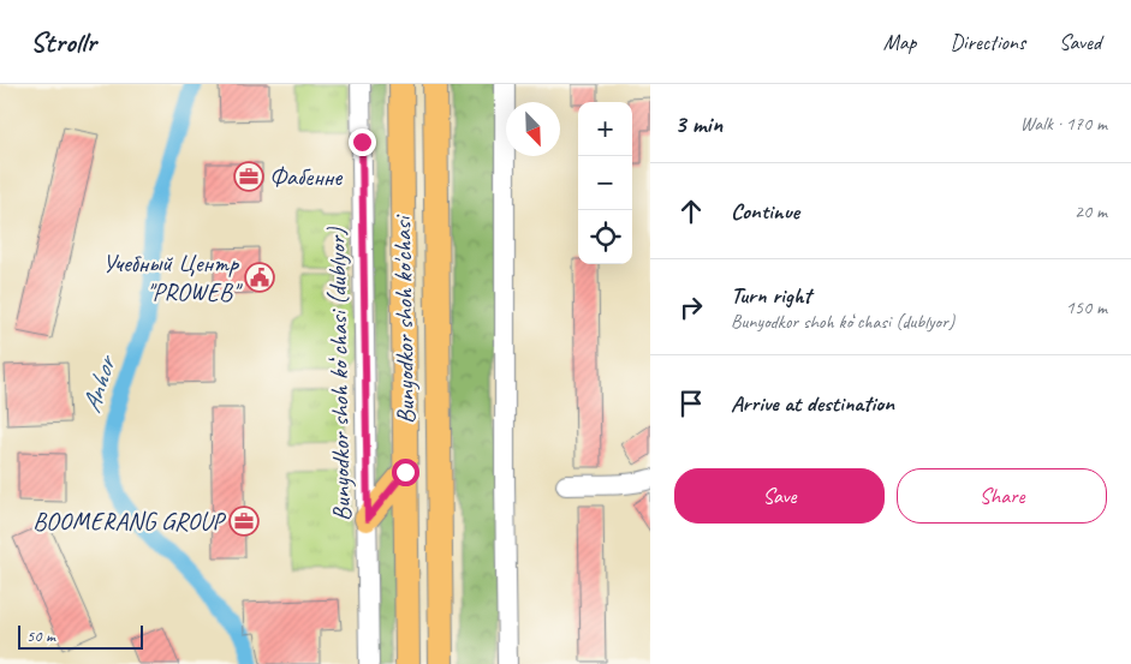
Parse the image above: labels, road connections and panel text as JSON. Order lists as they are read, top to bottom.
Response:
{
  "streets": {
    "main road": ["Bunyodkor shoh ko'chasi"],
    "street": ["Bunyodkor shoh koʻchasi (dublyor)"]
  },
  "water": ["Anhor"],
  "places": {
    "office": ["Фабенне", "BOOMERANG GROUP"],
    "public building": ["Учебный Центр \"PROWEB\""]
  },
  "scale_bar": "50 m",
  "north": "bottom right",
  "page": {
    "header": "Strollr",
    "nav": ["Map", "Directions", "Saved"],
    "heading": ["3 min", "Walk · 170 m"],
    "map_buttons": ["+", "−"],
    "list": [
      ["Continue", "20 m"],
      ["Turn right", "Bunyodkor shoh koʻchasi (dublyor)", "150 m"],
      "Arrive at destination"
    ],
    "buttons": ["Save", "Share"],
    "scale": "50 m"
  }
}
